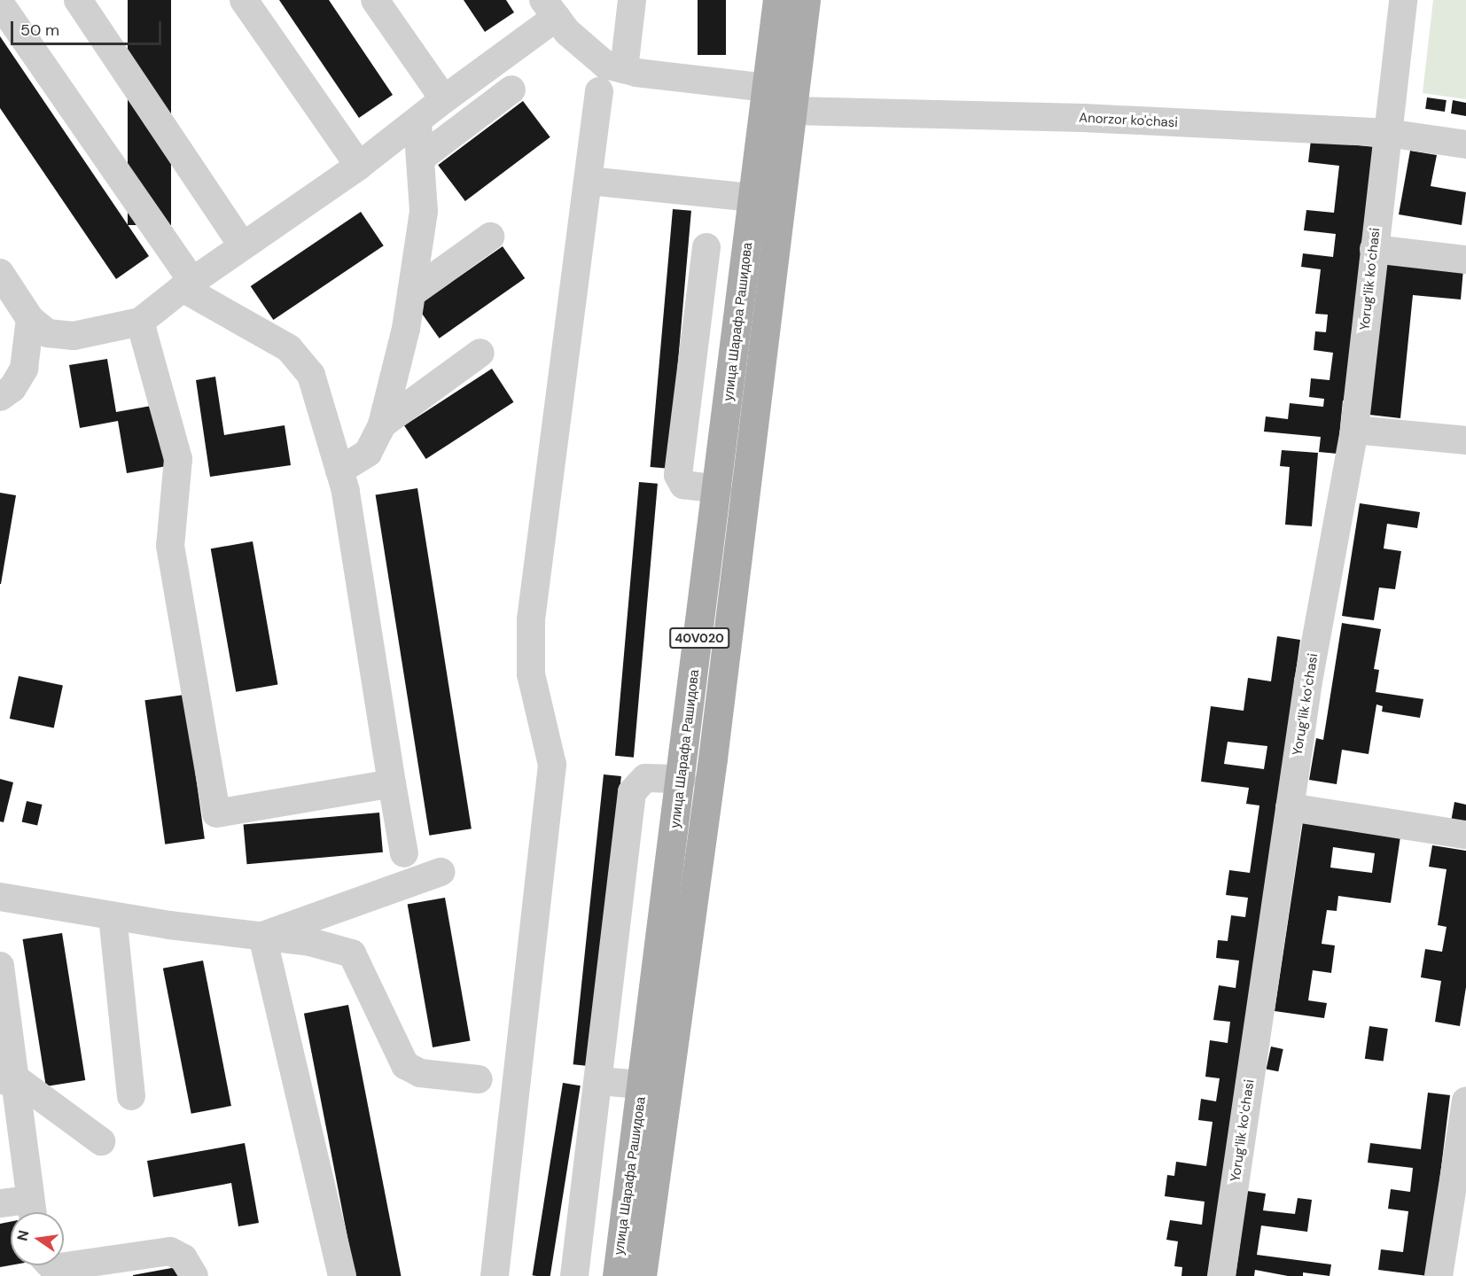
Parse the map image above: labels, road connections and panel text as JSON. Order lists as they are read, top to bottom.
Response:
{
  "streets": {
    "main road": ["улица Шарафа Рашидова", "40V020"],
    "street": ["Anorzor ko'chasi", "Yorugʻlik koʻchasi"]
  },
  "crossings": [
    ["Anorzor ko'chasi", "Yorugʻlik koʻchasi"]
  ],
  "scale_bar": "50 m",
  "north": "left"
}
